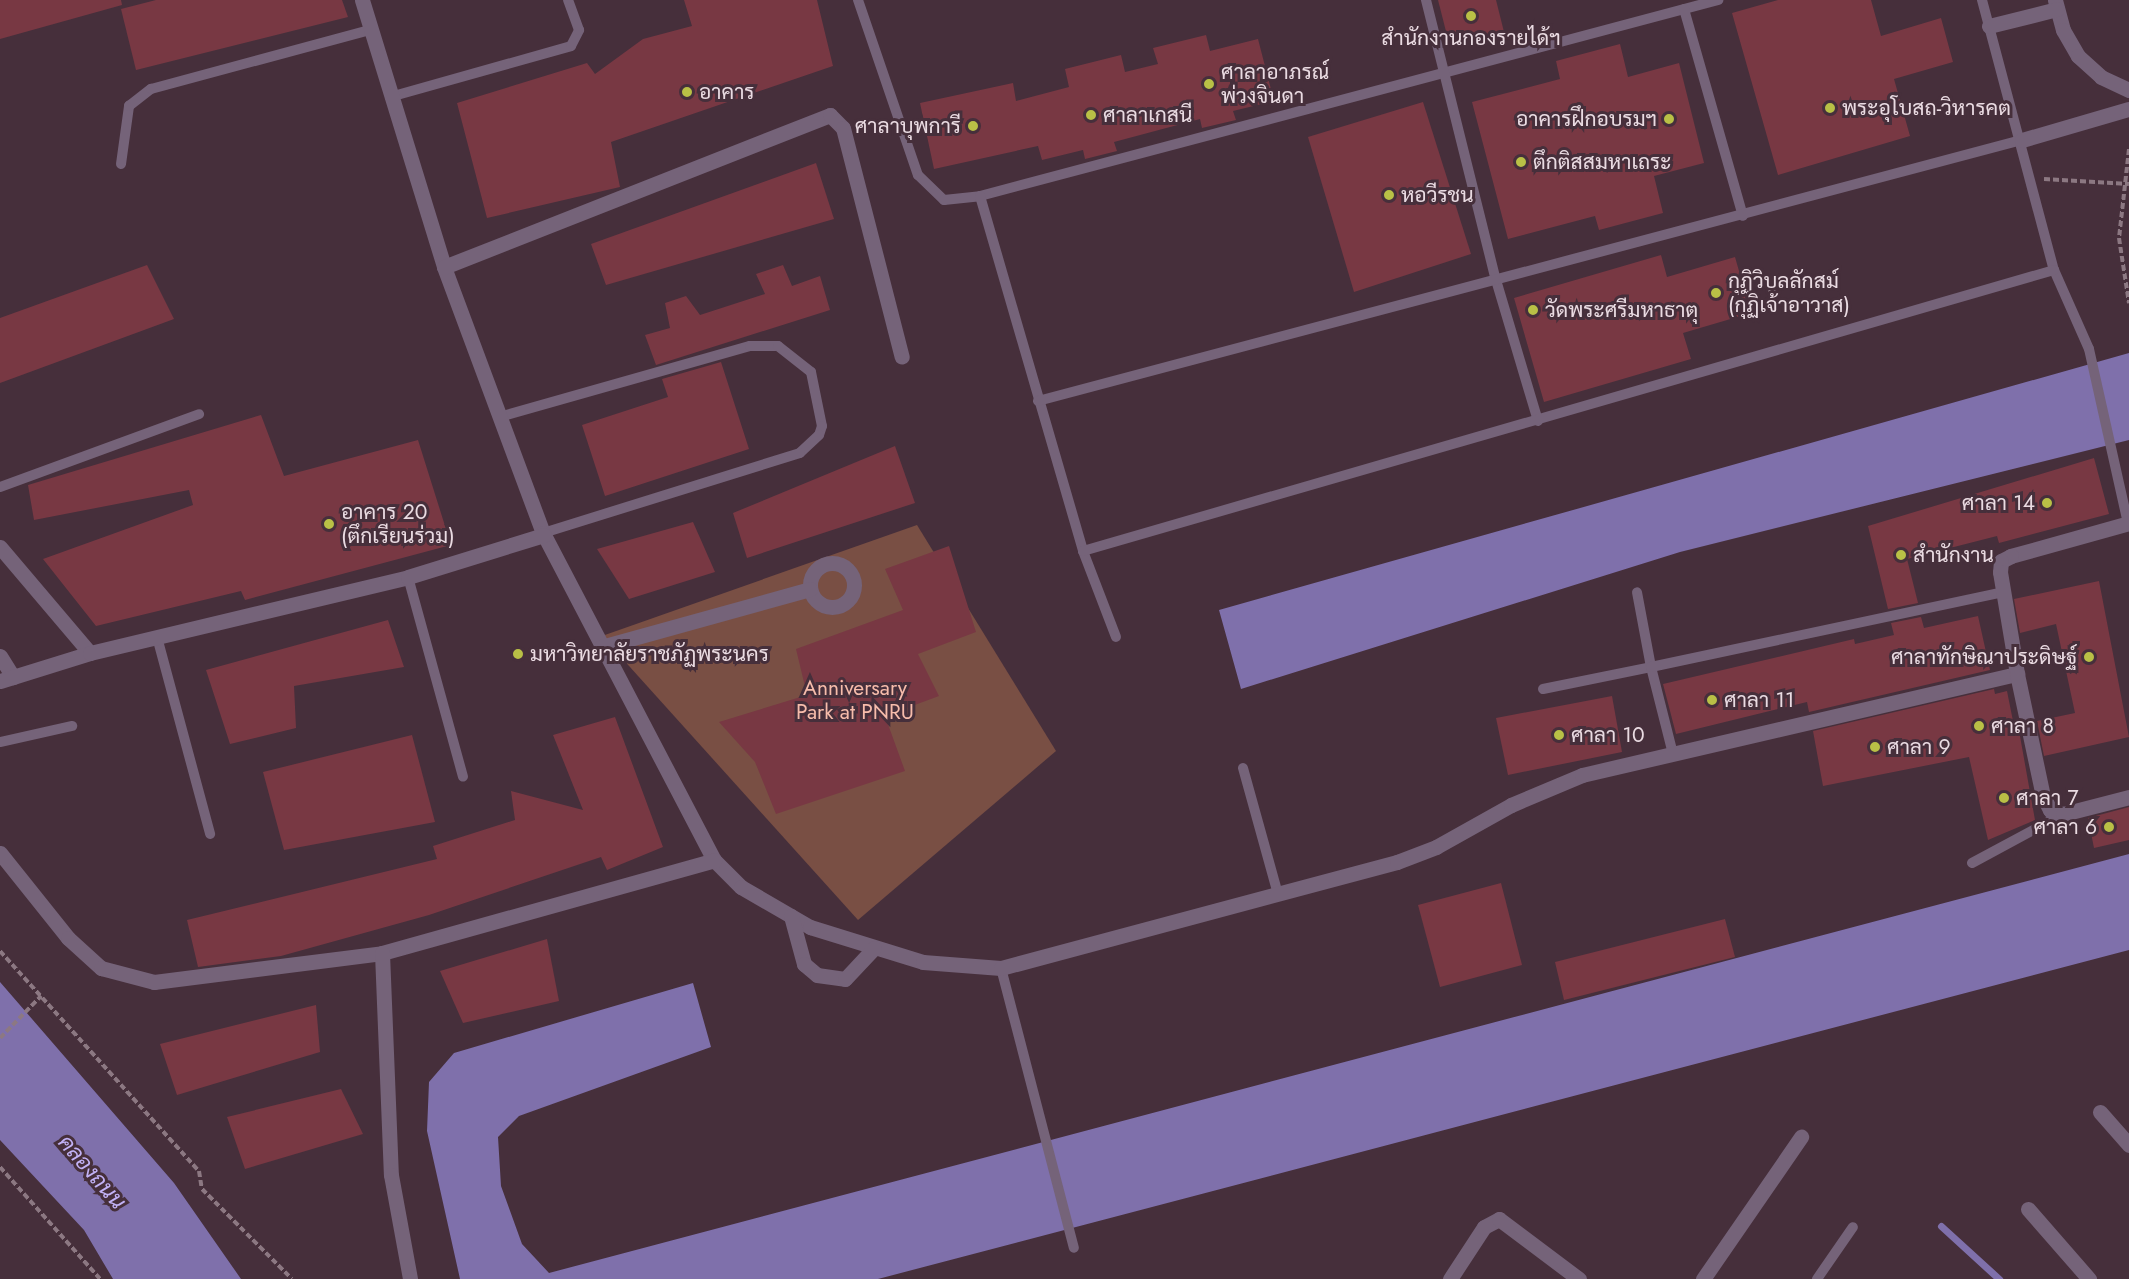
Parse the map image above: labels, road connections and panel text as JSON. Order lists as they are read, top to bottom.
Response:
{
  "water": ["คลองถนน"],
  "parks": ["Anniversary Park at PNRU"],
  "places": [
    "สำนักงานกองรายได้ฯ",
    "ศาลาอาภรณ์ พ่วงจินดา",
    "อาคาร",
    "พระอุโบสถ-วิหารคต",
    "ศาลาเกสนี",
    "อาคารฝึกอบรมฯ",
    "ศาลาบุพการี",
    "ตึกติสสมหาเถระ",
    "หอวีรชน",
    "กุฏิวิบูลลักสม์ (กุฏิเจ้าอาวาส)",
    "วัดพระศรีมหาธาตุ",
    "ศาลา 14",
    "อาคาร 20 (ตึกเรียนร่วม)",
    "สำนักงาน",
    "มหาวิทยาลัยราชภัฏพระนคร",
    "ศาลาทักษิณาประดิษฐ์",
    "ศาลา 11",
    "ศาลา 8",
    "ศาลา 10",
    "ศาลา 9",
    "ศาลา 7",
    "ศาลา 6"
  ]
}
